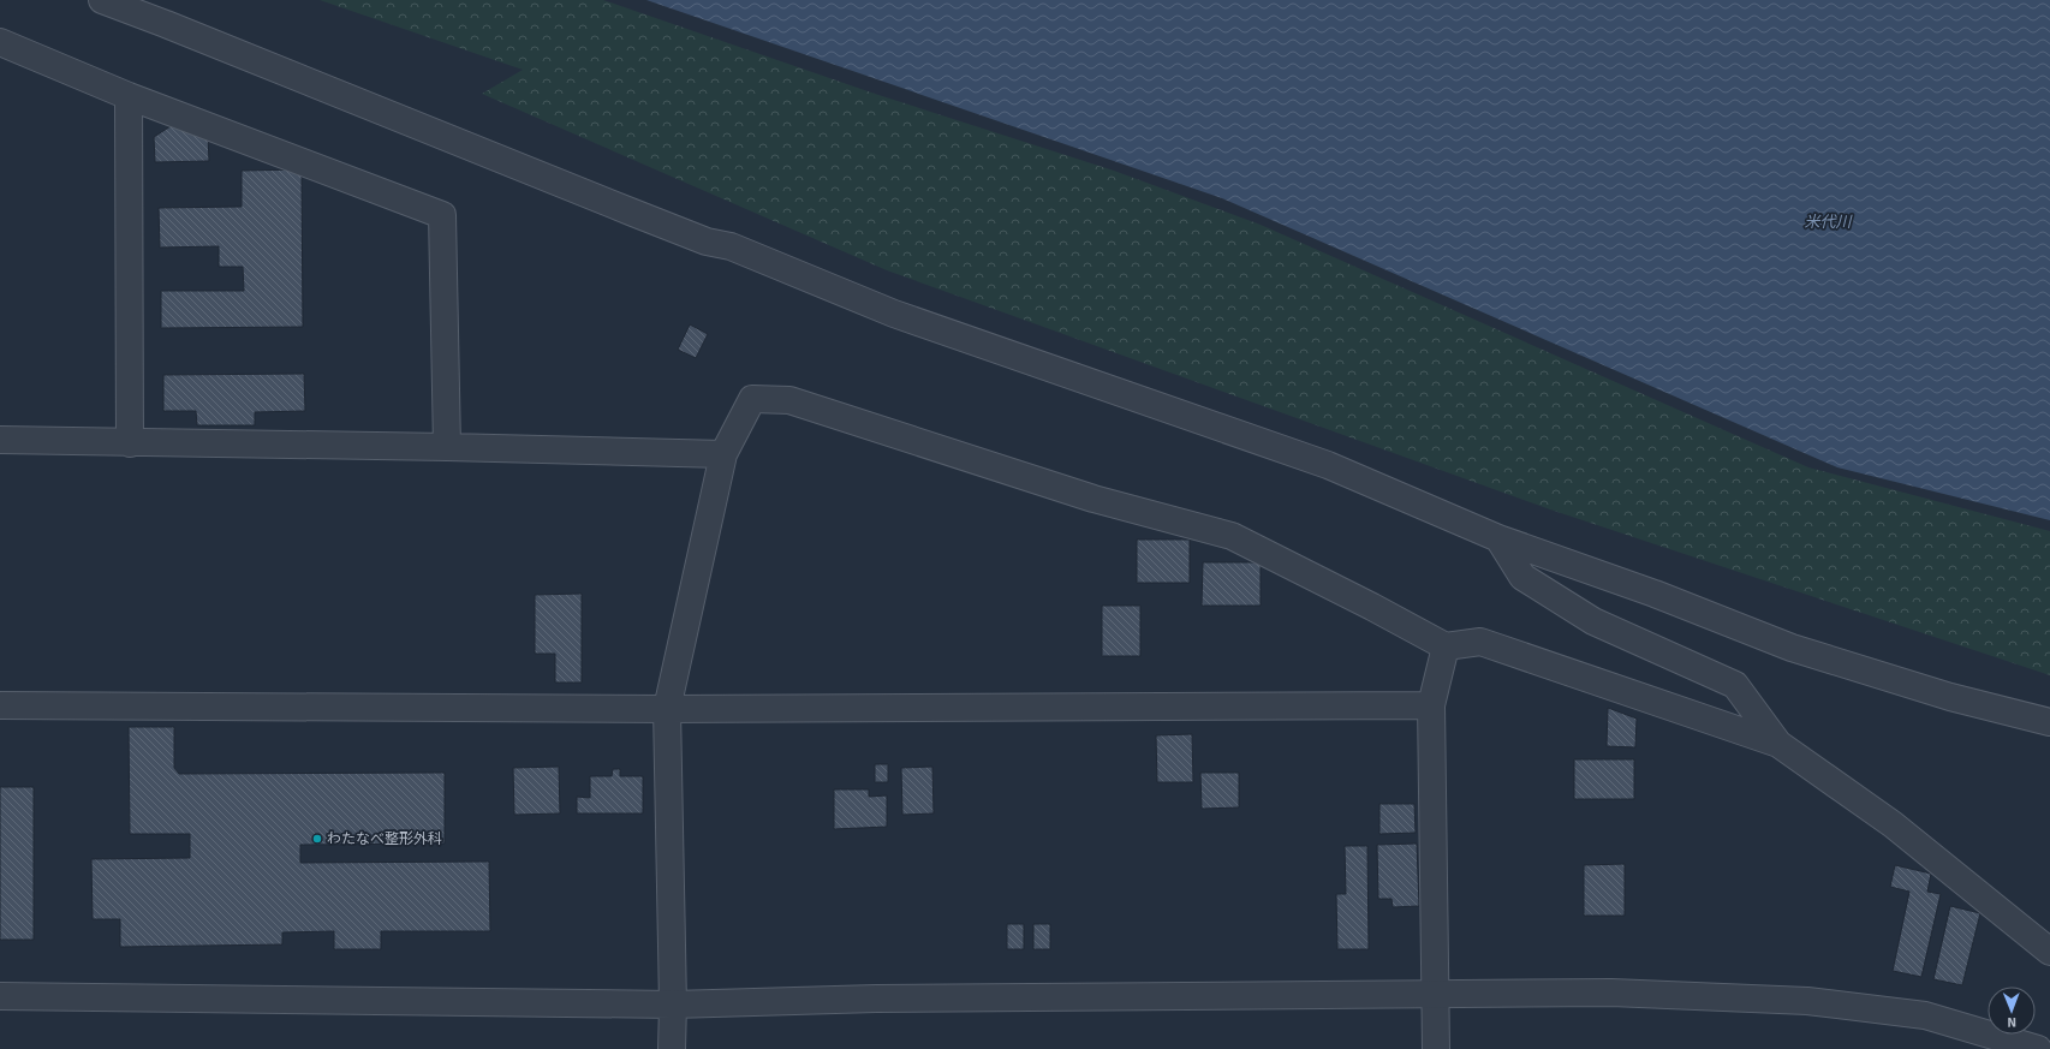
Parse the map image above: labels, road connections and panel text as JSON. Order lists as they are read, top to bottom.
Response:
{
  "water": ["米代川"],
  "places": ["わたなべ整形外科"],
  "north": "bottom"
}
